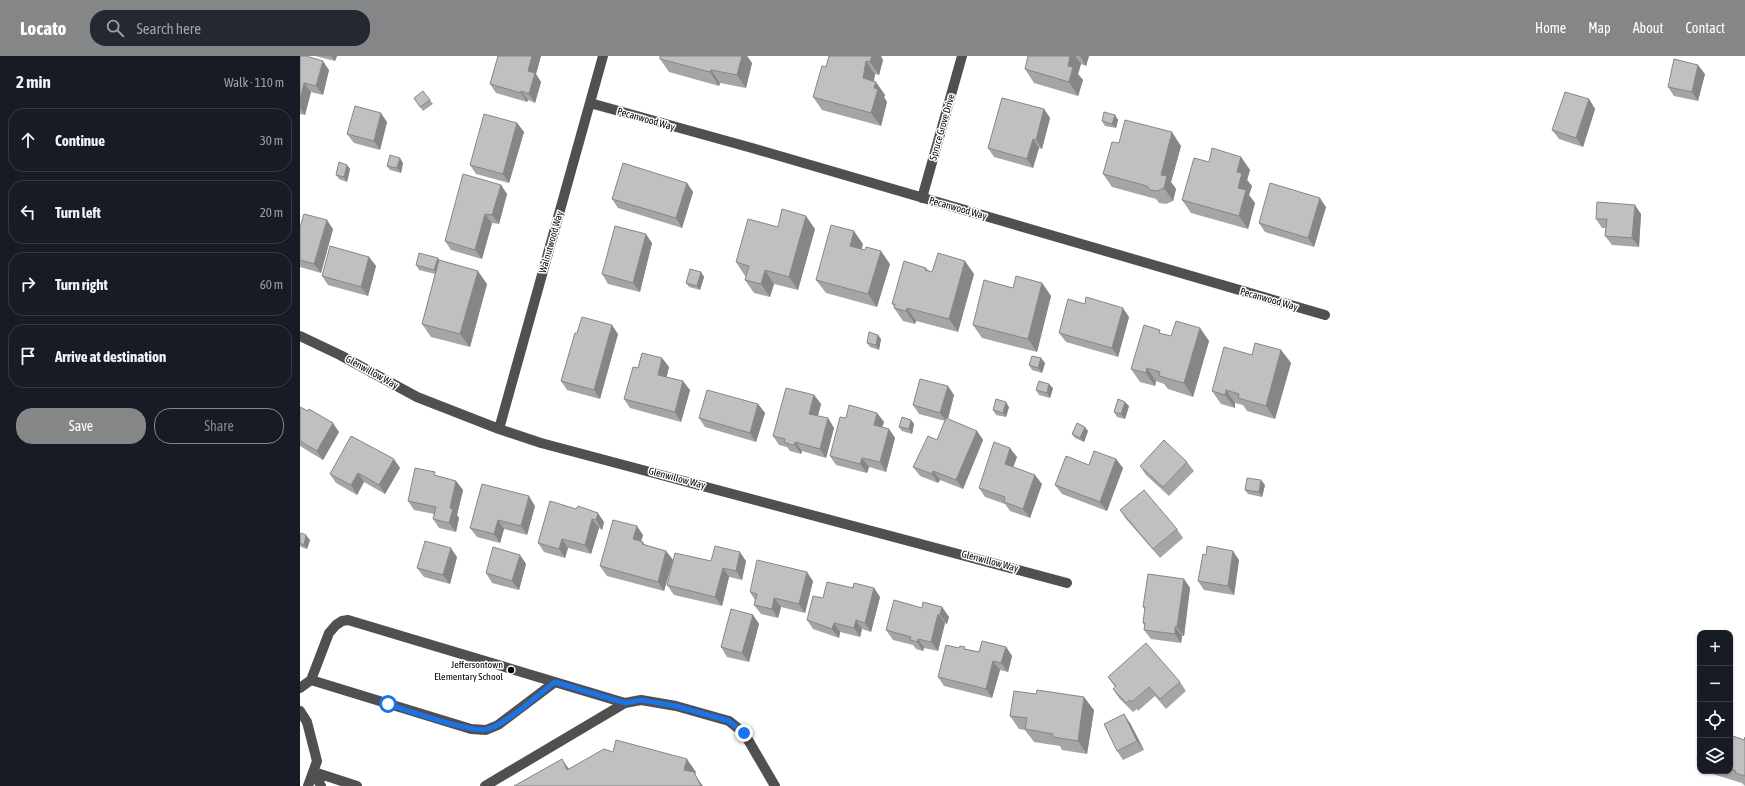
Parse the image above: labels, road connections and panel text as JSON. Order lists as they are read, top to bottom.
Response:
{
  "streets": {
    "street": [
      "Pecanwood Way",
      "Spruce Grove Drive",
      "Walnutwood Way",
      "Glenwillow Way"
    ]
  },
  "crossings": [
    ["Pecanwood Way", "Spruce Grove Drive"],
    ["Pecanwood Way", "Walnutwood Way"],
    ["Walnutwood Way", "Glenwillow Way"]
  ],
  "places": ["Jeffersontown Elementary School"],
  "page": {
    "header": "Locato",
    "search": "Search here",
    "nav": [
      "Home",
      "Map",
      "About",
      "Contact"
    ],
    "heading": ["2 min", "Walk · 110 m"],
    "list": [
      ["Continue", "30 m"],
      ["Turn left", "20 m"],
      ["Turn right", "60 m"],
      "Arrive at destination"
    ],
    "buttons": ["Save", "Share"],
    "map_buttons": ["+", "−"]
  }
}
